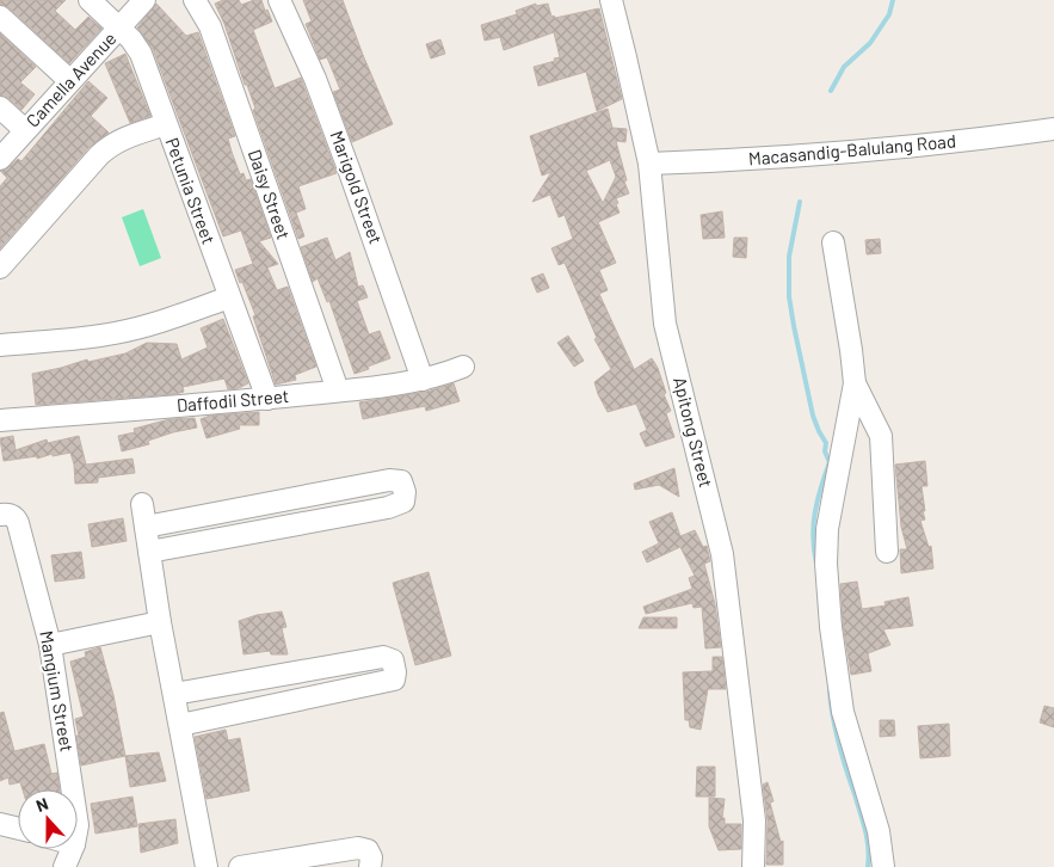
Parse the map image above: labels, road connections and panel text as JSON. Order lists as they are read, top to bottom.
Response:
{
  "streets": {
    "street": [
      "Camella Avenue",
      "Macasandig-Balulang Road",
      "Marigold Street",
      "Petunia Street",
      "Daisy Street",
      "Daffodil Street",
      "Apitong Street",
      "Mangium Street"
    ]
  },
  "crossings": [
    ["Camella Avenue", "Petunia Street"],
    ["Macasandig-Balulang Road", "Apitong Street"],
    ["Marigold Street", "Daffodil Street"],
    ["Petunia Street", "Daffodil Street"],
    ["Daisy Street", "Daffodil Street"]
  ],
  "north": "top"
}
